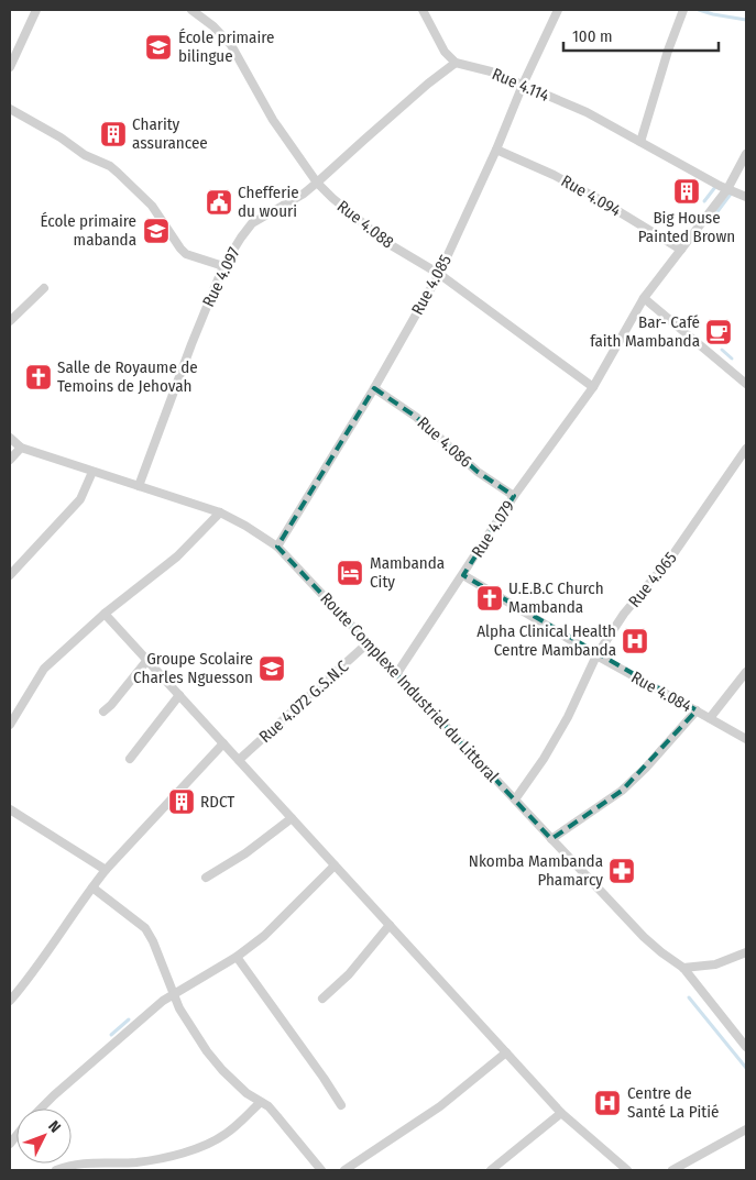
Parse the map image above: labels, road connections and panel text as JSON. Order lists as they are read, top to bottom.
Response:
{
  "streets": {
    "street": [
      "Rue 4.114",
      "Rue 4.094",
      "Rue 4.088",
      "Rue 4.097",
      "Rue 4.085",
      "Rue 4.086",
      "Rue 4.079",
      "Rue 4.065",
      "Route Complexe Industriel du Littoral",
      "Rue 4.084",
      "Rue 4.072 G.S.N.C"
    ]
  },
  "crossings": [
    ["Rue 4.114", "Rue 4.097"],
    ["Rue 4.114", "Rue 4.085"],
    ["Rue 4.114", "Rue 4.079"],
    ["Rue 4.094", "Rue 4.085"],
    ["Rue 4.094", "Rue 4.079"],
    ["Rue 4.088", "Rue 4.097"],
    ["Rue 4.088", "Rue 4.085"],
    ["Rue 4.088", "Rue 4.079"],
    ["Rue 4.097", "Route Complexe Industriel du Littoral"],
    ["Rue 4.085", "Rue 4.086"],
    ["Rue 4.085", "Route Complexe Industriel du Littoral"],
    ["Rue 4.086", "Rue 4.079"],
    ["Rue 4.079", "Route Complexe Industriel du Littoral"],
    ["Rue 4.079", "Rue 4.084"],
    ["Rue 4.065", "Route Complexe Industriel du Littoral"],
    ["Rue 4.065", "Rue 4.084"],
    ["Route Complexe Industriel du Littoral", "Rue 4.072 G.S.N.C"]
  ],
  "places": {
    "school or university": ["École primaire bilingue", "École primaire mabanda", "Groupe Scolaire Charles Nguesson"],
    "building": ["Charity assurancee", "Big House Painted Brown", "RDCT"],
    "public building": ["Chefferie du wouri"],
    "cafe": ["Bar- Café faith Mambanda"],
    "church": ["Salle de Royaume de Temoins de Jehovah", "U.E.B.C Church Mambanda"],
    "hotel": ["Mambanda City"],
    "hospital": ["Alpha Clinical Health Centre Mambanda", "Centre de Santé La Pitié"],
    "pharmacy": ["Nkomba Mambanda Phamarcy"]
  },
  "scale_bar": "100 m",
  "north": "top right"
}
